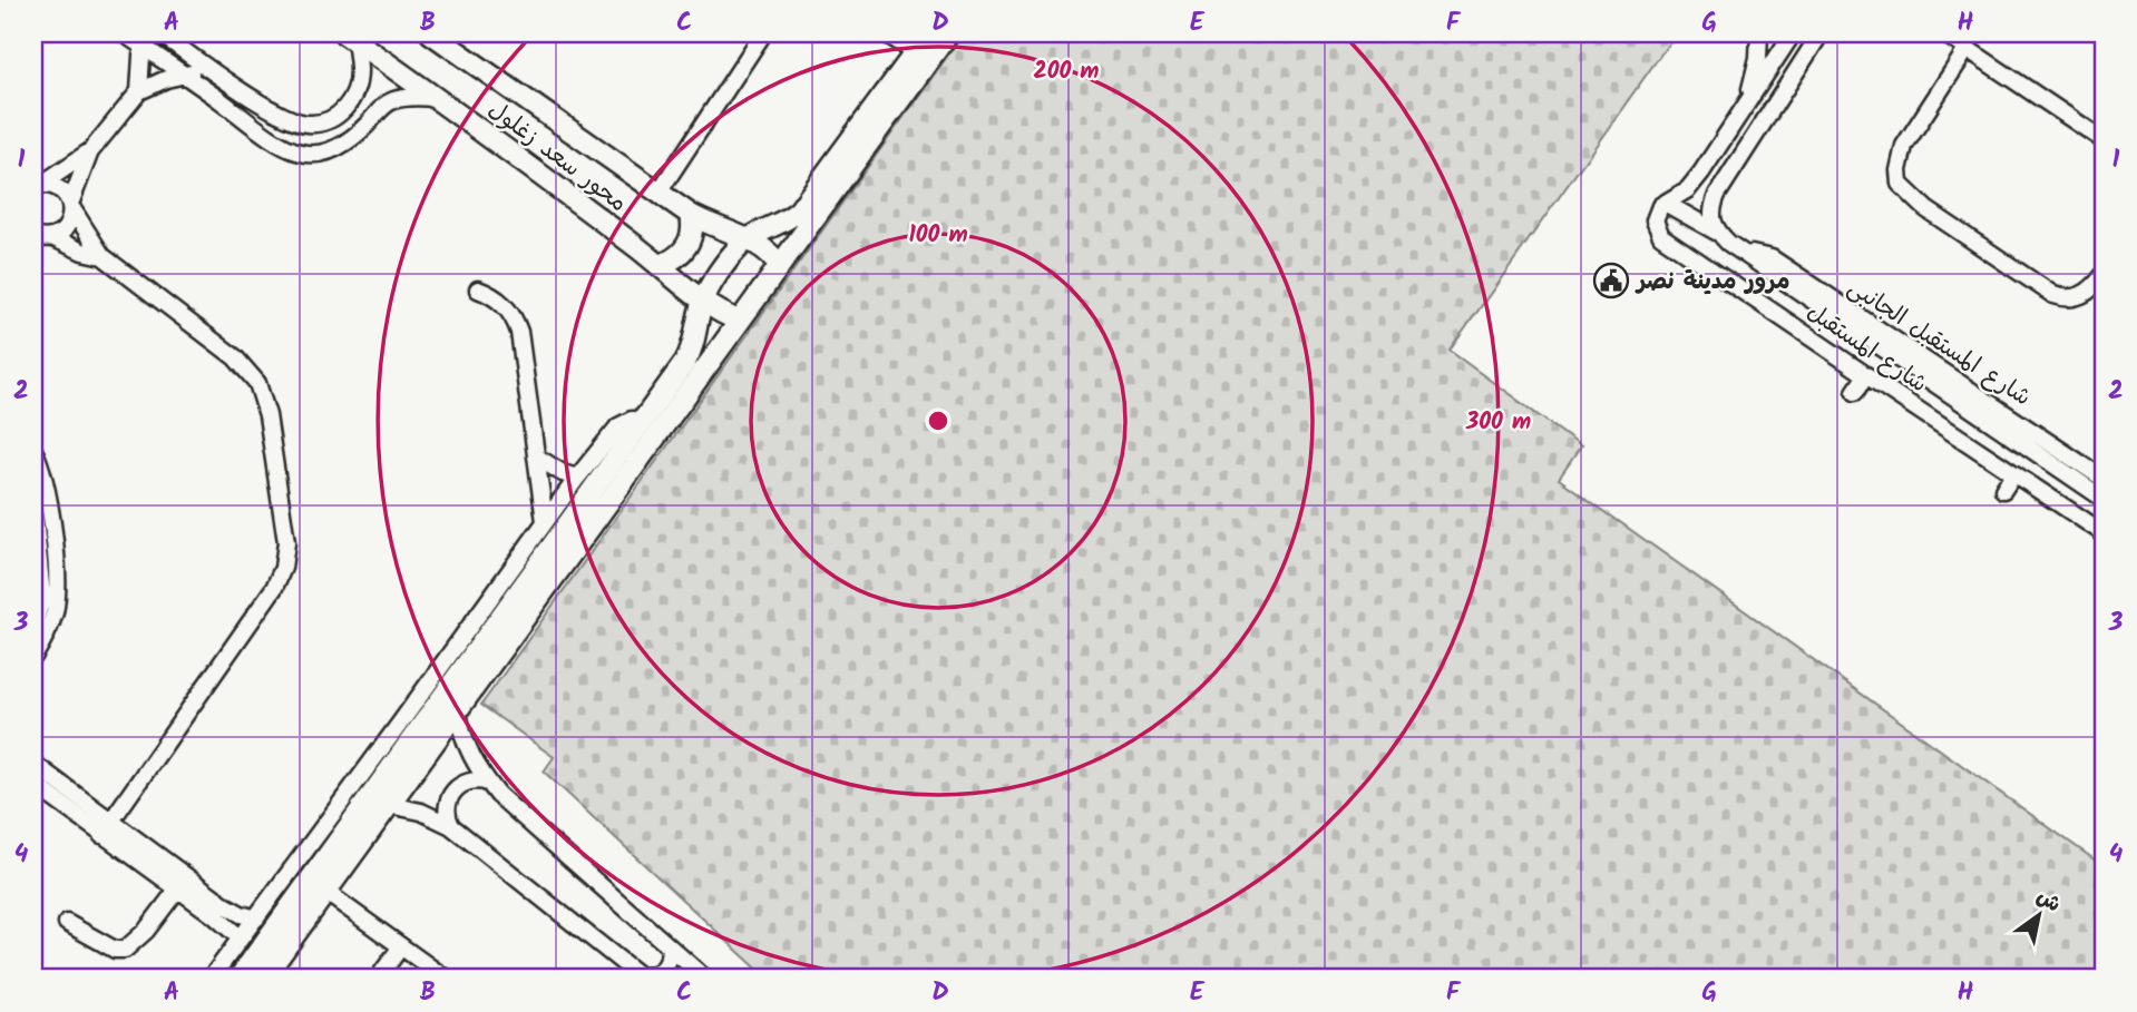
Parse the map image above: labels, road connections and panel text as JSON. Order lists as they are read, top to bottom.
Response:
{
  "streets": {
    "main road": ["محور سعد زغلول"],
    "street": ["شارع المستقبل الجانبى", "شارع المستقبل"]
  },
  "crossings": [
    ["شارع المستقبل الجانبى", "شارع المستقبل"]
  ],
  "places": {
    "public building": ["مرور مدينة نصر"]
  },
  "north": "top right",
  "grid": {
    "columns": [
      "A",
      "B",
      "C",
      "D",
      "E",
      "F",
      "G",
      "H"
    ],
    "rows": [
      "1",
      "2",
      "3",
      "4"
    ]
  },
  "rings": ["200 m", "100 m", "300 m"]
}
